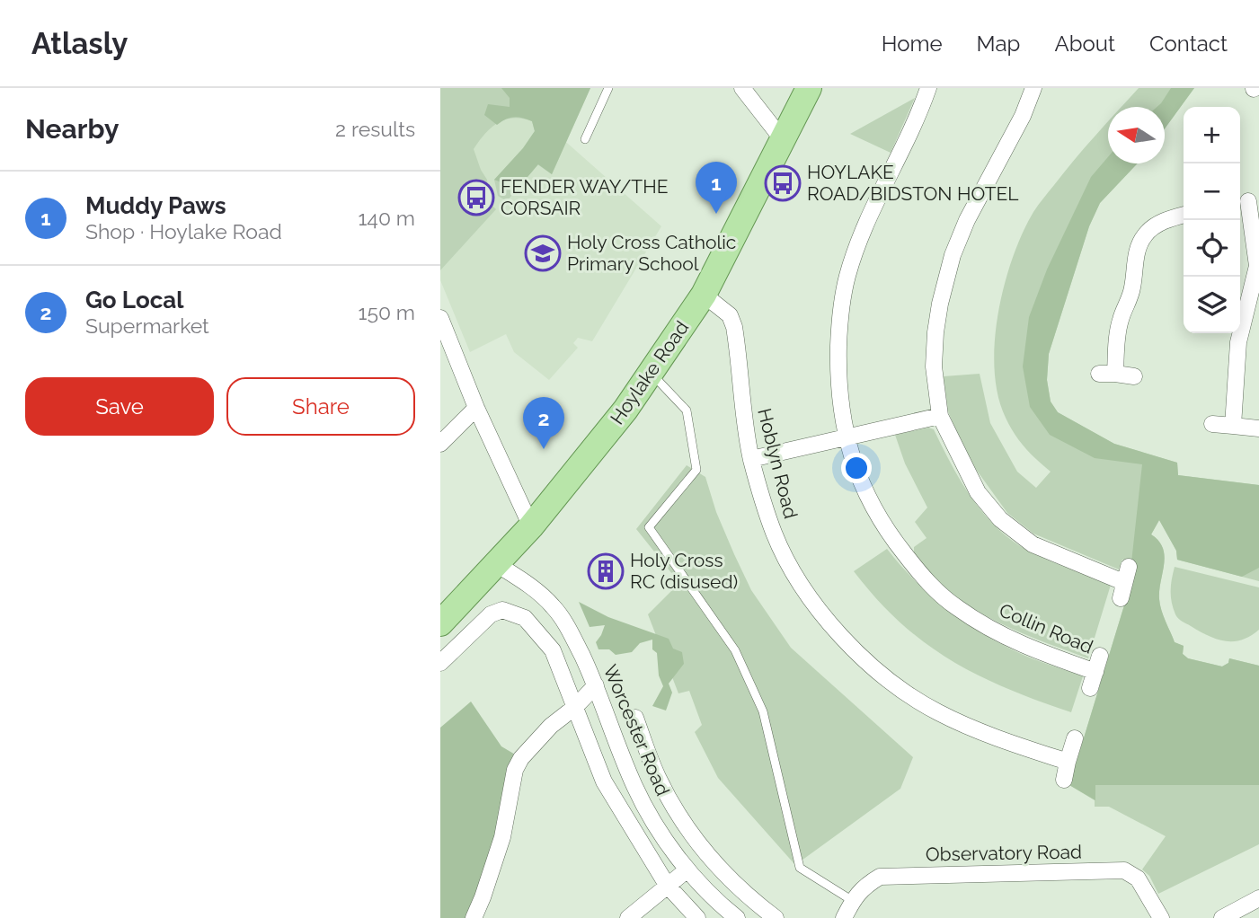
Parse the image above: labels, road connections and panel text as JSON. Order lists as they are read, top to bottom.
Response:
{
  "streets": {
    "main road": ["Hoylake Road"],
    "street": [
      "Hoblyn Road",
      "Collin Road",
      "Worcester Road",
      "Observatory Road"
    ]
  },
  "crossings": [
    ["Hoylake Road", "Hoblyn Road"],
    ["Hoylake Road", "Worcester Road"]
  ],
  "places": {
    "bus stop": ["HOYLAKE ROAD/BIDSTON HOTEL", "FENDER WAY/THE CORSAIR"],
    "school or university": ["Holy Cross Catholic Primary School"],
    "building": ["Holy Cross RC (disused)"]
  },
  "north": "left",
  "page": {
    "header": "Atlasly",
    "nav": [
      "Home",
      "Map",
      "About",
      "Contact"
    ],
    "heading": ["Nearby", "2 results"],
    "map_buttons": ["+", "−"],
    "pins": ["1", "2"],
    "list": [
      {
        "mark": "1",
        "name": "Muddy Paws",
        "note": "Shop · Hoylake Road",
        "value": "140 m"
      },
      {
        "mark": "2",
        "name": "Go Local",
        "note": "Supermarket",
        "value": "150 m"
      }
    ],
    "buttons": ["Save", "Share"]
  }
}
